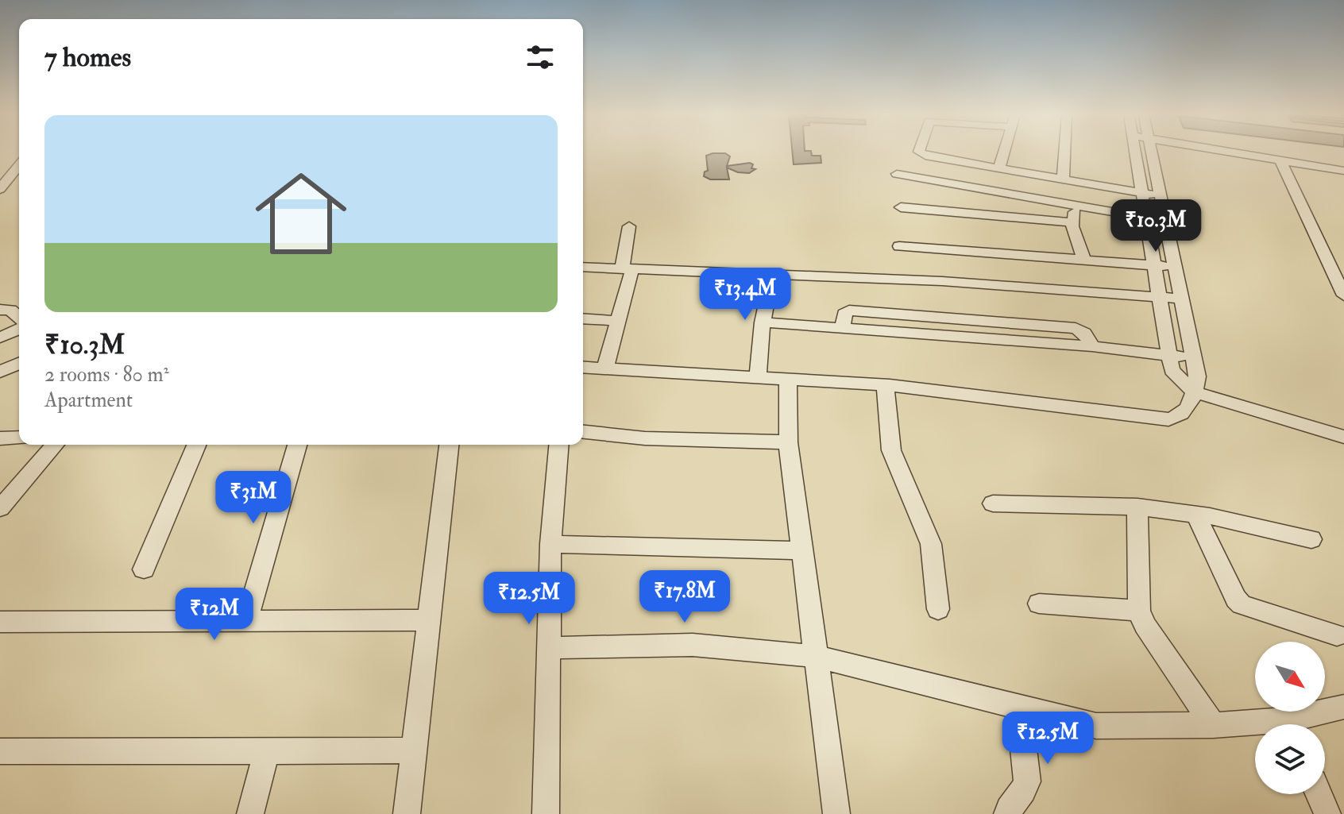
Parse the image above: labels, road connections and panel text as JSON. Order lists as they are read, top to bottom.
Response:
{
  "north": "bottom right",
  "page": {
    "heading": "7 homes",
    "list": [
      {
        "name": "₹10.3M",
        "note": "2 rooms · 80 m² · Apartment"
      }
    ],
    "price": [
      "₹10.3M",
      "₹13.4M",
      "₹31M",
      "₹17.8M",
      "₹12.5M",
      "₹12M",
      "₹12.5M"
    ]
  }
}
